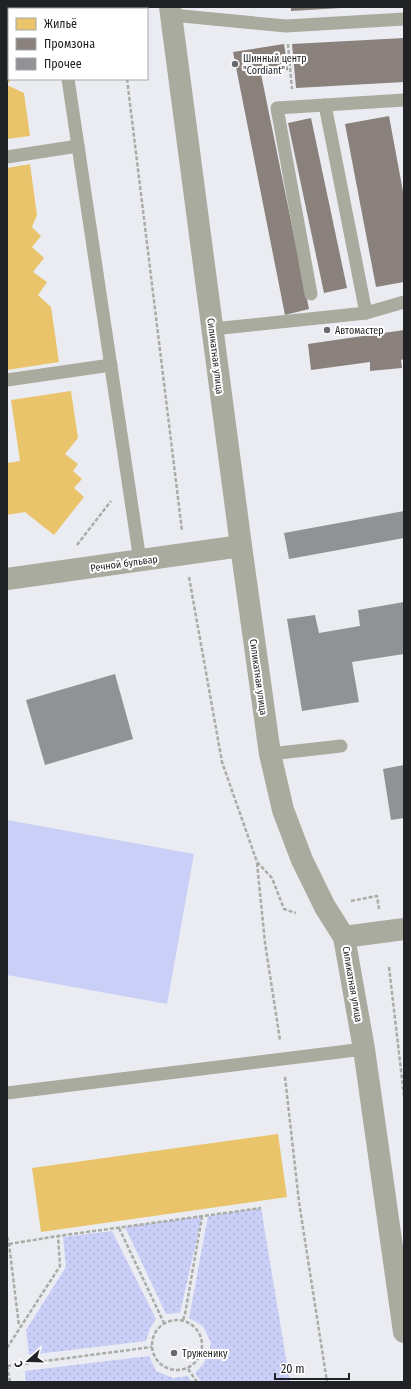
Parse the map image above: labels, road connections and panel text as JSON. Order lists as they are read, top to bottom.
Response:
{
  "streets": {
    "street": ["Силикатная улица", "Речной бульвар"]
  },
  "crossings": [
    ["Силикатная улица", "Речной бульвар"]
  ],
  "places": ["Шинный центр \"Cordiant\"", "Автомастер", "Труженику"],
  "legend": ["Жильё", "Промзона", "Прочее"],
  "scale_bar": "20 m",
  "north": "left"
}
